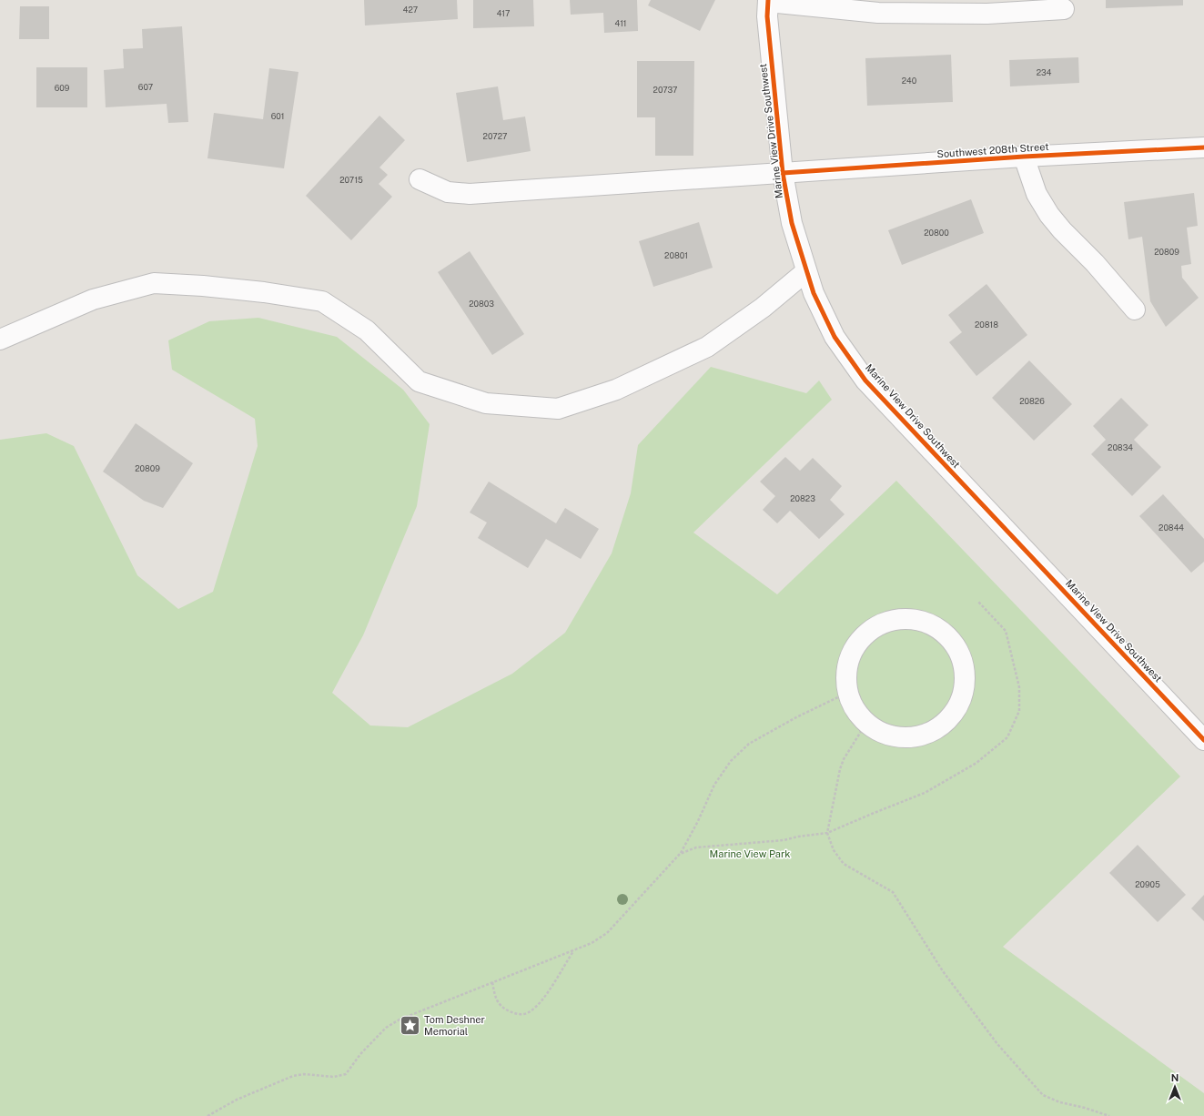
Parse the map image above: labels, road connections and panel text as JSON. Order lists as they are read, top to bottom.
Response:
{
  "streets": {
    "street": ["Marine View Drive Southwest", "Southwest 208th Street"]
  },
  "crossings": [
    ["Marine View Drive Southwest", "Southwest 208th Street"]
  ],
  "parks": ["Marine View Park"],
  "places": {
    "place": ["Tom Deshner Memorial"]
  },
  "house_numbers": [
    "427",
    "417",
    "411",
    "234",
    "240",
    "607",
    "609",
    "20737",
    "601",
    "20727",
    "20715",
    "20800",
    "20809",
    "20801",
    "20803",
    "20818",
    "20826",
    "20834",
    "20809",
    "20823",
    "20844",
    "20905"
  ],
  "north": "top"
}
